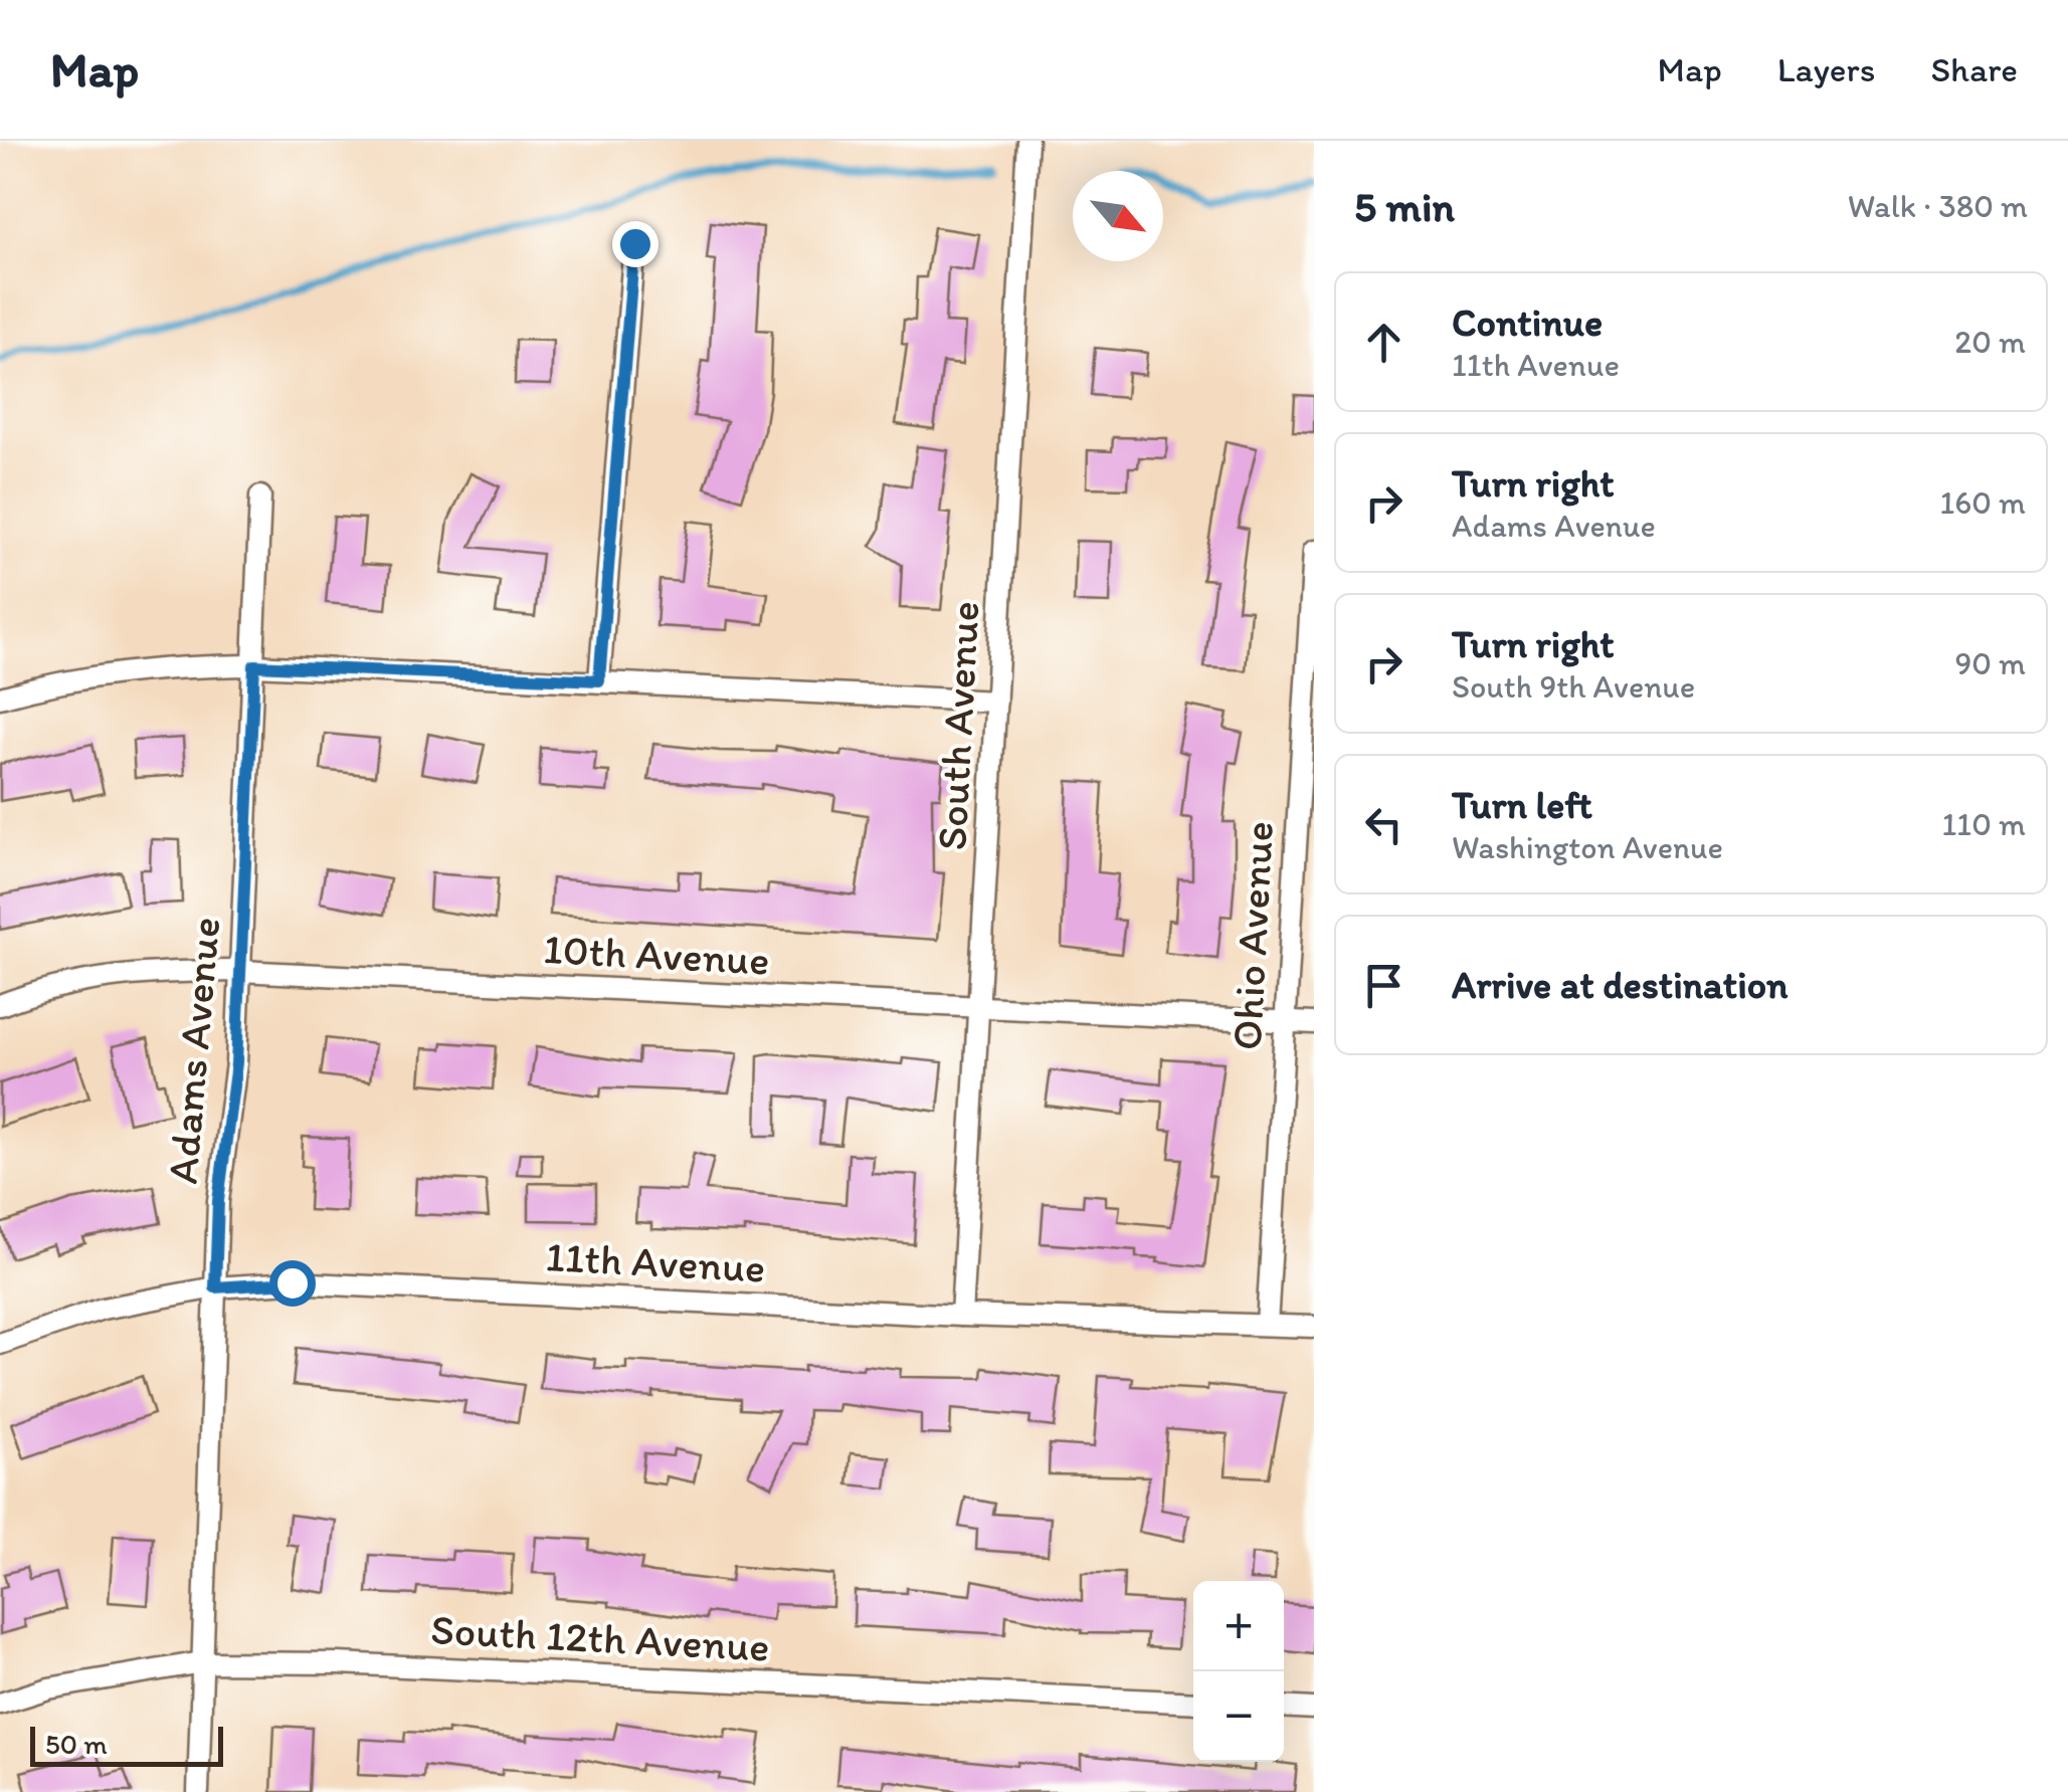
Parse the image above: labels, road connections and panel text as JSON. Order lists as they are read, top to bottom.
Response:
{
  "streets": {
    "street": [
      "South Avenue",
      "Ohio Avenue",
      "10th Avenue",
      "Adams Avenue",
      "11th Avenue",
      "South 12th Avenue"
    ]
  },
  "crossings": [
    ["South Avenue", "10th Avenue"],
    ["South Avenue", "11th Avenue"],
    ["Ohio Avenue", "10th Avenue"],
    ["Ohio Avenue", "11th Avenue"],
    ["10th Avenue", "Adams Avenue"],
    ["Adams Avenue", "11th Avenue"],
    ["Adams Avenue", "South 12th Avenue"]
  ],
  "scale_bar": "50 m",
  "north": "bottom right",
  "page": {
    "header": "Map",
    "nav": ["Map", "Layers", "Share"],
    "heading": ["5 min", "Walk · 380 m"],
    "list": [
      ["Continue", "11th Avenue", "20 m"],
      ["Turn right", "Adams Avenue", "160 m"],
      ["Turn right", "South 9th Avenue", "90 m"],
      ["Turn left", "Washington Avenue", "110 m"],
      "Arrive at destination"
    ],
    "map_buttons": ["+", "−"],
    "scale": "50 m"
  }
}
